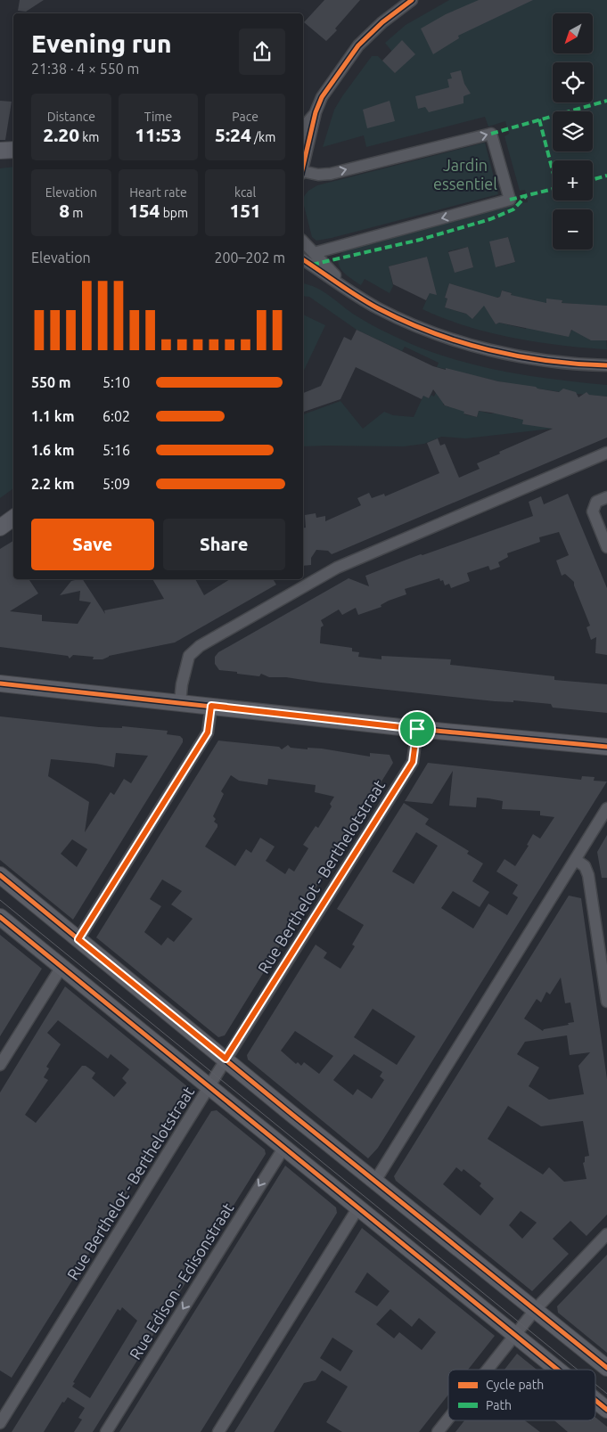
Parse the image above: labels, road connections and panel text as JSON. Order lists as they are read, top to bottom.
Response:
{
  "streets": {
    "street": ["Rue Berthelot - Berthelotstraat", "Rue Edison - Edisonstraat"]
  },
  "parks": ["Jardin essentiel"],
  "legend": ["Cycle path", "Path"],
  "north": "bottom left",
  "page": {
    "map_buttons": ["+", "−"],
    "heading": ["Evening run", "21:38 · 4 × 550 m"],
    "stats": [
      ["Distance", "2.20 km"],
      ["Time", "11:53"],
      ["Pace", "5:24 /km"],
      ["Elevation", "8 m"],
      ["Heart rate", "154 bpm"],
      ["kcal", "151"]
    ],
    "chart": ["Elevation", "200–202 m"],
    "list": [
      {
        "name": "550 m",
        "note": "5:10"
      },
      {
        "name": "1.1 km",
        "note": "6:02"
      },
      {
        "name": "1.6 km",
        "note": "5:16"
      },
      {
        "name": "2.2 km",
        "note": "5:09"
      }
    ],
    "buttons": ["Save", "Share"]
  }
}
